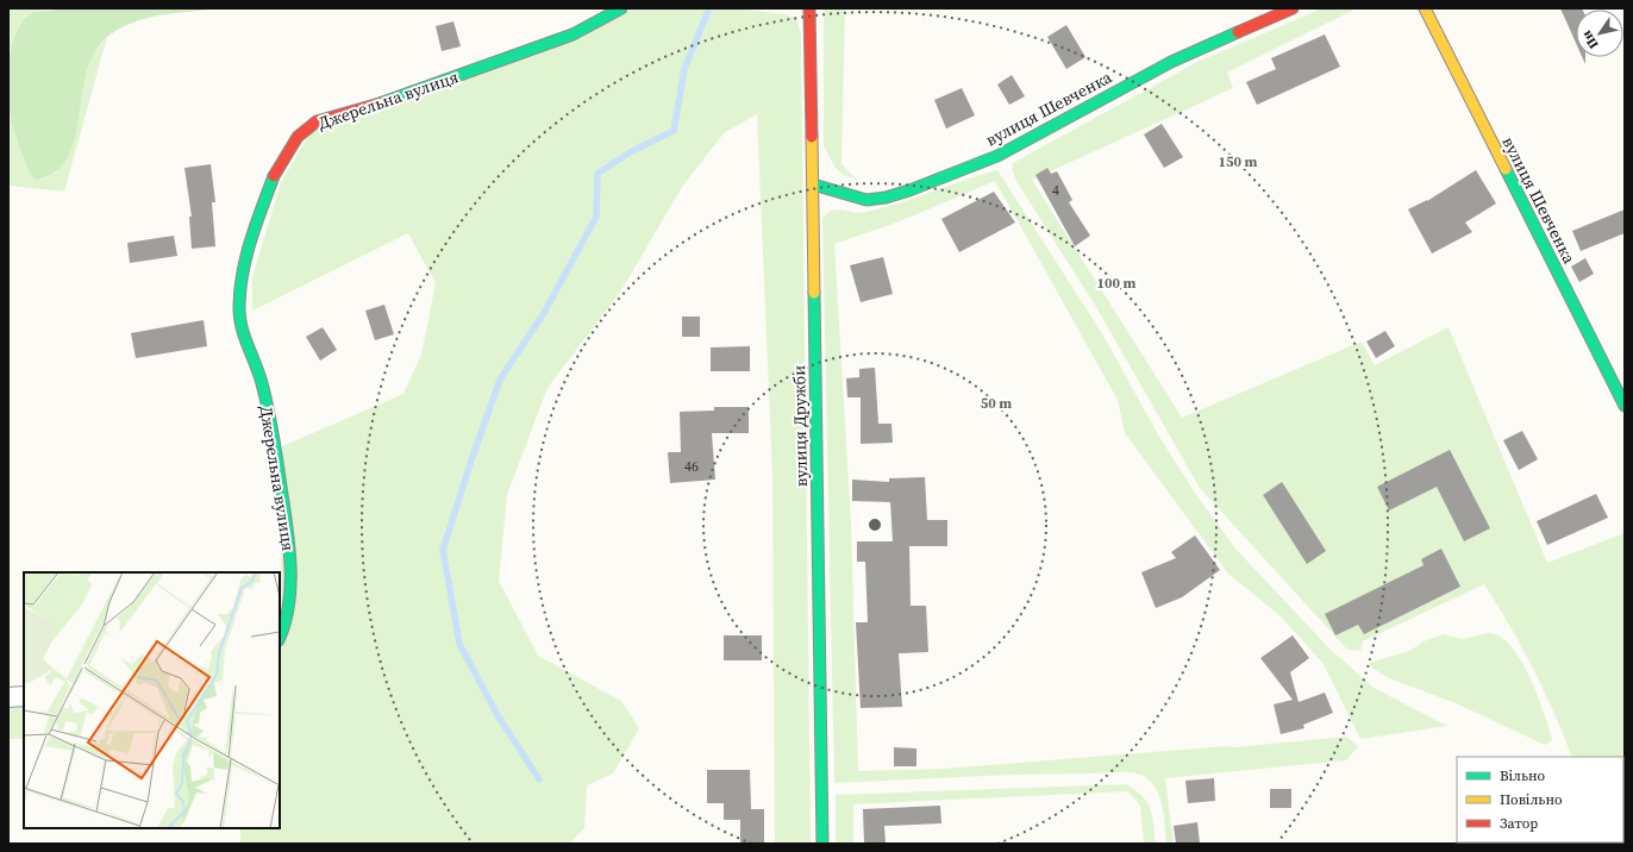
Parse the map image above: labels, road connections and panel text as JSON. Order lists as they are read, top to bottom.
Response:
{
  "streets": {
    "street": ["Джерельна вулиця", "вулиця Шевченка", "вулиця Дружби"]
  },
  "crossings": [
    ["вулиця Шевченка", "вулиця Дружби"]
  ],
  "house_numbers": ["4", "46"],
  "legend": ["Вільно", "Повільно", "Затор"],
  "north": "bottom left",
  "rings": ["150 m", "100 m", "50 m"]
}
